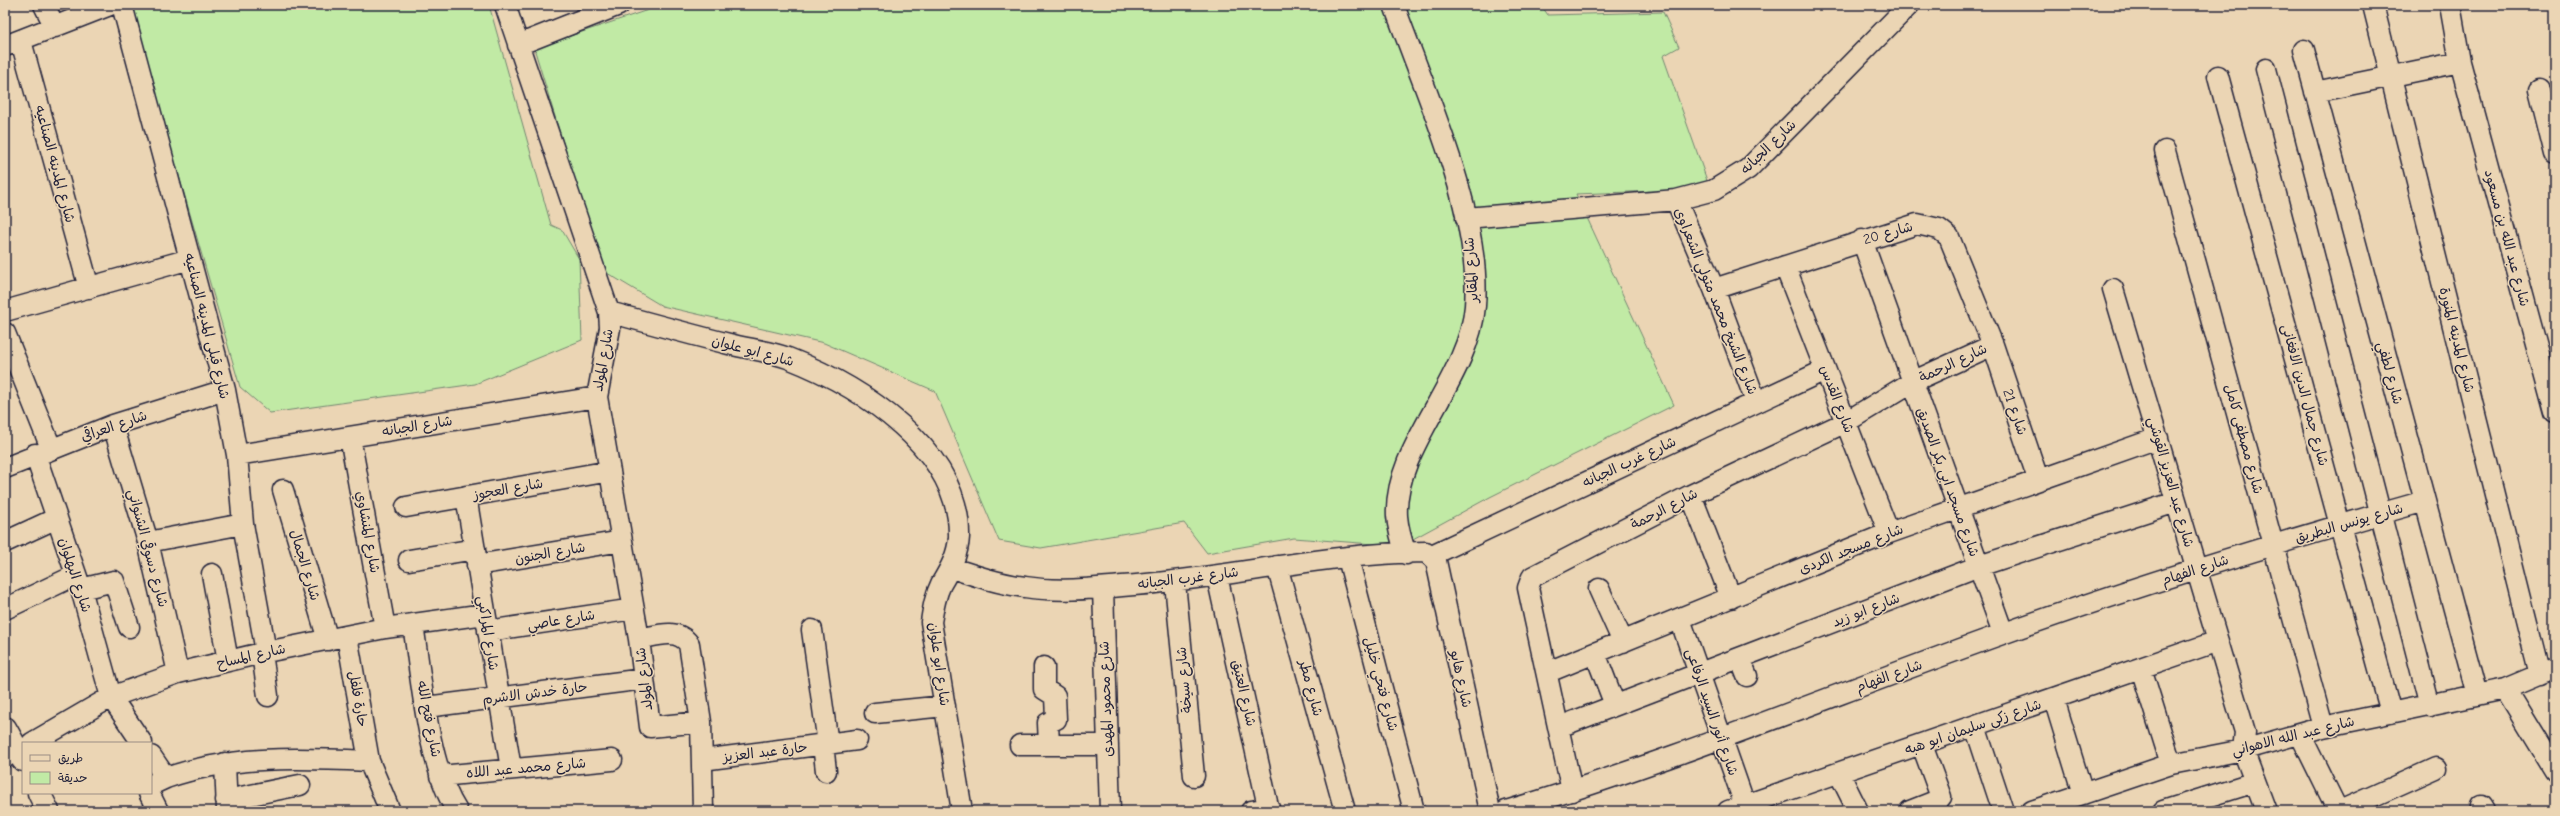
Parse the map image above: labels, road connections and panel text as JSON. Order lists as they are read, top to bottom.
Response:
{
  "streets": {
    "street": [
      "شارع الجبانه",
      "شارع المدينه الصناعيه",
      "شارع 20",
      "شارع عبد الله بن مسعود",
      "شارع المقابر",
      "شارع الشيخ محمد متولي الشعراوى",
      "شارع قبلى المدينه الصناعيه",
      "شارع المدينه المنورة",
      "شارع ابو علوان",
      "شارع المولد",
      "شارع الرحمة",
      "شارع لطفي",
      "شارع جمال الدين الافغانى",
      "شارع القدس",
      "شارع 21",
      "شارع العراقي",
      "شارع مصطفى كامل",
      "شارع غرب الجبانه",
      "شارع مسجد ابى بكر الصديق",
      "شارع عبد العزيز القوشي",
      "شارع العجوز",
      "شارع يونس البطريق",
      "شارع المنشاوي",
      "شارع دسوقي الشنواني",
      "شارع مسجد الكردى",
      "شارع الجنون",
      "شارع الجمال",
      "شارع الفهام",
      "شارع البهلوان",
      "شارع ابو زيد",
      "شارع عاصي",
      "شارع المراكبي",
      "شارع المساح",
      "شارع هابو",
      "شارع سيخة",
      "شارع فتحي خليل",
      "شارع مطر",
      "حارة خدش الاشرم",
      "شارع العتيق",
      "حارة فلفل",
      "شارع محمود المهدى",
      "شارع أنور السيد الرفاعى",
      "شارع فتح الله",
      "شارع زكى سليمان ابو هبه",
      "شارع عبد الله الاهواني",
      "حارة عبد العزيز",
      "شارع محمد عبد اللاه"
    ]
  },
  "crossings": [
    ["شارع الجبانه", "شارع المقابر"],
    ["شارع الجبانه", "شارع الشيخ محمد متولي الشعراوى"],
    ["شارع الجبانه", "شارع قبلى المدينه الصناعيه"],
    ["شارع الجبانه", "شارع المولد"],
    ["شارع الجبانه", "شارع المنشاوي"],
    ["شارع 20", "شارع الشيخ محمد متولي الشعراوى"],
    ["شارع 20", "شارع الرحمة"],
    ["شارع 20", "شارع القدس"],
    ["شارع 20", "شارع 21"],
    ["شارع 20", "شارع مسجد ابى بكر الصديق"],
    ["شارع المقابر", "شارع غرب الجبانه"],
    ["شارع الشيخ محمد متولي الشعراوى", "شارع غرب الجبانه"],
    ["شارع قبلى المدينه الصناعيه", "شارع العراقي"],
    ["شارع قبلى المدينه الصناعيه", "شارع المساح"],
    ["شارع المدينه المنورة", "شارع عبد الله الاهواني"],
    ["شارع ابو علوان", "شارع المولد"],
    ["شارع ابو علوان", "شارع غرب الجبانه"],
    ["شارع المولد", "شارع العجوز"],
    ["شارع المولد", "شارع الجنون"],
    ["شارع المولد", "شارع عاصي"],
    ["شارع المولد", "حارة خدش الاشرم"],
    ["شارع الرحمة", "شارع القدس"],
    ["شارع الرحمة", "شارع 21"],
    ["شارع الرحمة", "شارع مسجد ابى بكر الصديق"],
    ["شارع الرحمة", "شارع مسجد الكردى"],
    ["شارع الرحمة", "شارع الفهام"],
    ["شارع الرحمة", "شارع ابو زيد"],
    ["شارع لطفي", "شارع يونس البطريق"],
    ["شارع لطفي", "شارع عبد الله الاهواني"],
    ["شارع جمال الدين الافغانى", "شارع يونس البطريق"],
    ["شارع جمال الدين الافغانى", "شارع عبد الله الاهواني"],
    ["شارع القدس", "شارع غرب الجبانه"],
    ["شارع القدس", "شارع مسجد الكردى"],
    ["شارع 21", "شارع مسجد الكردى"],
    ["شارع العراقي", "شارع دسوقي الشنواني"],
    ["شارع العراقي", "شارع البهلوان"],
    ["شارع مصطفى كامل", "شارع يونس البطريق"],
    ["شارع مصطفى كامل", "شارع الفهام"],
    ["شارع مصطفى كامل", "شارع عبد الله الاهواني"],
    ["شارع غرب الجبانه", "شارع هابو"],
    ["شارع غرب الجبانه", "شارع سيخة"],
    ["شارع غرب الجبانه", "شارع فتحي خليل"],
    ["شارع غرب الجبانه", "شارع مطر"],
    ["شارع غرب الجبانه", "شارع العتيق"],
    ["شارع غرب الجبانه", "شارع محمود المهدى"],
    ["شارع مسجد ابى بكر الصديق", "شارع مسجد الكردى"],
    ["شارع مسجد ابى بكر الصديق", "شارع الفهام"],
    ["شارع مسجد ابى بكر الصديق", "شارع ابو زيد"],
    ["شارع عبد العزيز القوشي", "شارع مسجد الكردى"],
    ["شارع عبد العزيز القوشي", "شارع الفهام"],
    ["شارع عبد العزيز القوشي", "شارع ابو زيد"],
    ["شارع عبد العزيز القوشي", "شارع زكى سليمان ابو هبه"],
    ["شارع عبد العزيز القوشي", "شارع عبد الله الاهواني"],
    ["شارع العجوز", "شارع المراكبي"],
    ["شارع يونس البطريق", "شارع الفهام"],
    ["شارع المنشاوي", "شارع المساح"],
    ["شارع دسوقي الشنواني", "شارع المساح"],
    ["شارع مسجد الكردى", "شارع أنور السيد الرفاعى"],
    ["شارع الجنون", "شارع المراكبي"],
    ["شارع الجمال", "شارع المساح"],
    ["شارع الجمال", "حارة فلفل"],
    ["شارع الفهام", "شارع أنور السيد الرفاعى"],
    ["شارع البهلوان", "شارع المساح"],
    ["شارع ابو زيد", "شارع أنور السيد الرفاعى"],
    ["شارع عاصي", "شارع المراكبي"],
    ["شارع عاصي", "شارع المساح"],
    ["شارع المراكبي", "شارع المساح"],
    ["شارع المراكبي", "حارة خدش الاشرم"],
    ["شارع المراكبي", "شارع محمد عبد اللاه"],
    ["شارع المساح", "حارة فلفل"],
    ["شارع المساح", "شارع فتح الله"],
    ["حارة خدش الاشرم", "شارع فتح الله"],
    ["شارع أنور السيد الرفاعى", "شارع زكى سليمان ابو هبه"],
    ["شارع فتح الله", "شارع محمد عبد اللاه"]
  ],
  "legend": ["طريق", "حديقة"]
}
